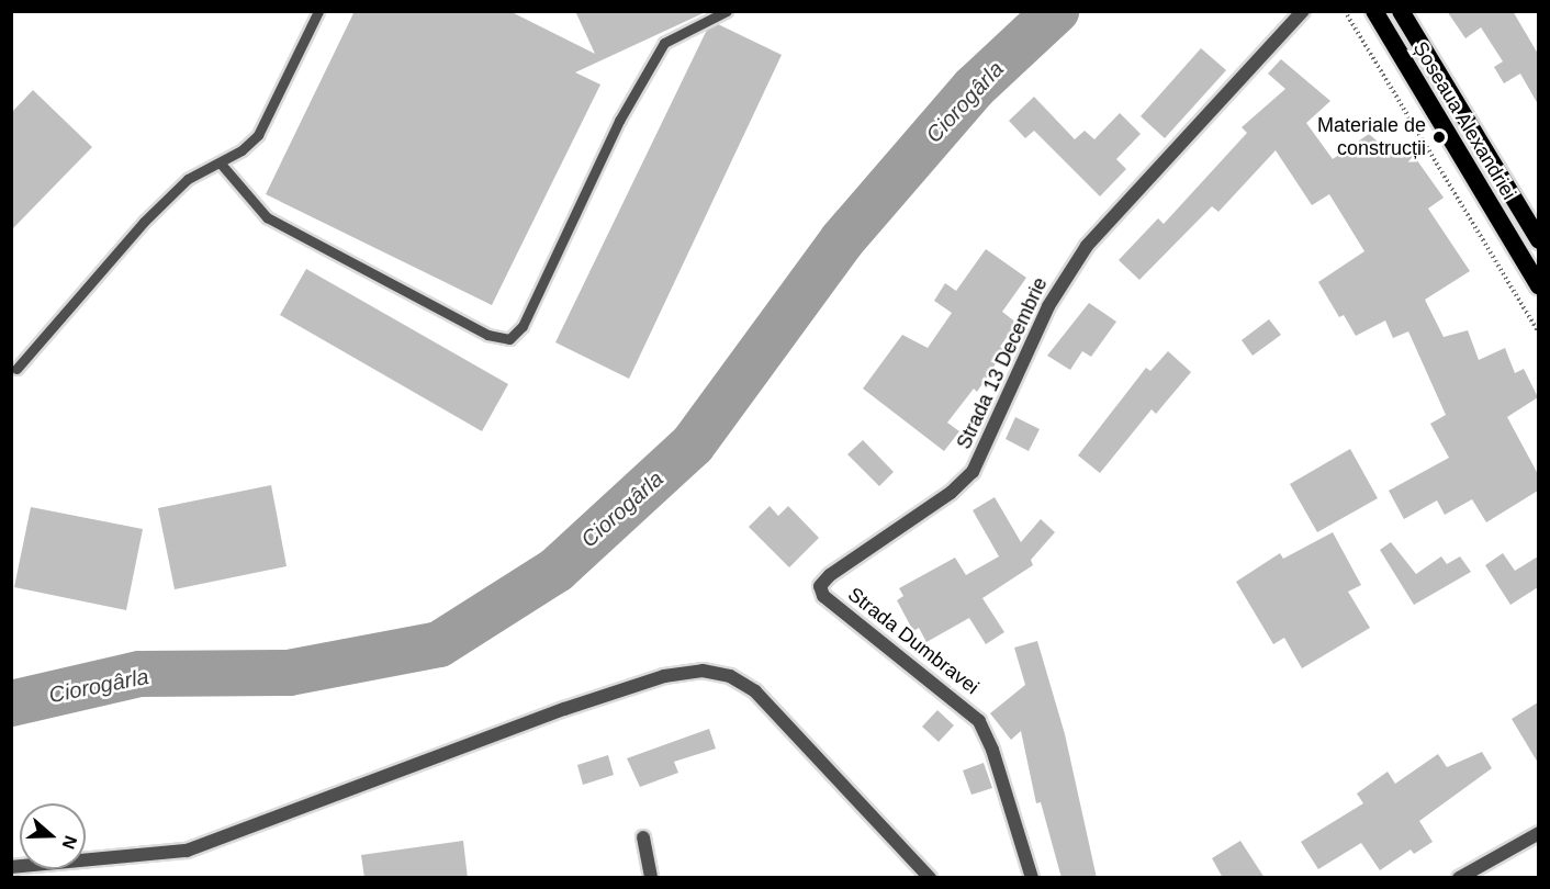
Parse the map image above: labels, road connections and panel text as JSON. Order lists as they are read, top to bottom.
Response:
{
  "streets": {
    "highway": ["Șoseaua Alexandriei"],
    "street": ["Strada 13 Decembrie", "Strada Dumbravei"]
  },
  "crossings": [
    ["Strada 13 Decembrie", "Strada Dumbravei"]
  ],
  "water": ["Ciorogârla"],
  "places": ["Materiale de construcții"],
  "north": "right"
}
